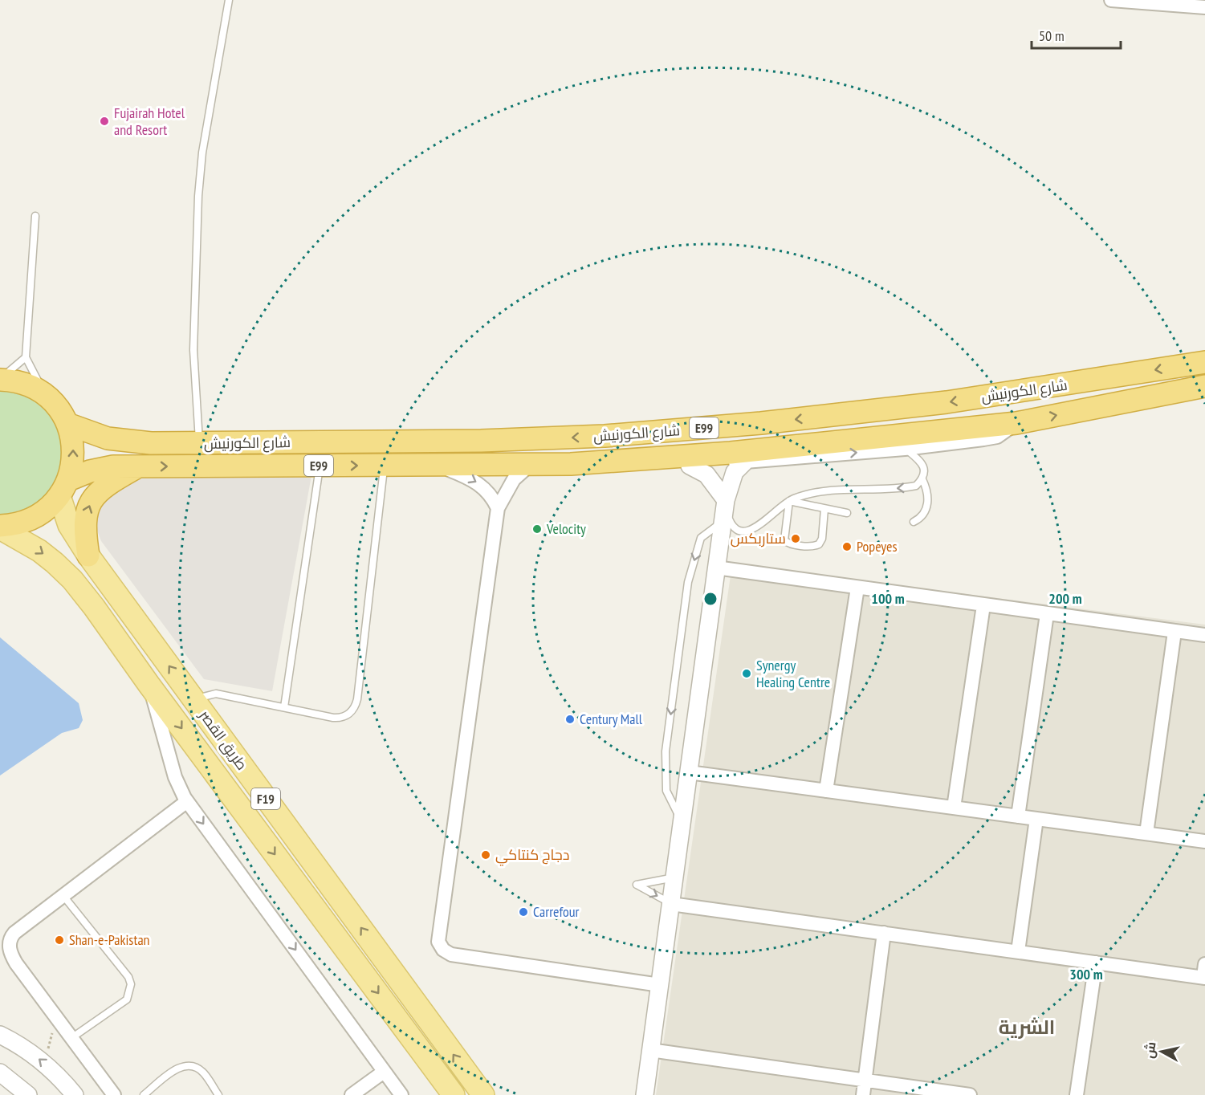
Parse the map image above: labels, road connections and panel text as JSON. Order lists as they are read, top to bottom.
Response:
{
  "streets": {
    "highway": ["شارع الكورنيش", "E99"],
    "main road": ["طريق القصر", "F19"]
  },
  "crossings": [
    ["شارع الكورنيش", "طريق القصر"]
  ],
  "districts": ["الشرية"],
  "places": [
    "Fujairah Hotel and Resort",
    "Velocity",
    "ستاربكس",
    "Popeyes",
    "Synergy Healing Centre",
    "Century Mall",
    "دجاج كنتاكي",
    "Carrefour",
    "Shan-e-Pakistan"
  ],
  "scale_bar": "50 m",
  "north": "left",
  "rings": ["100 m", "200 m", "300 m"]
}
